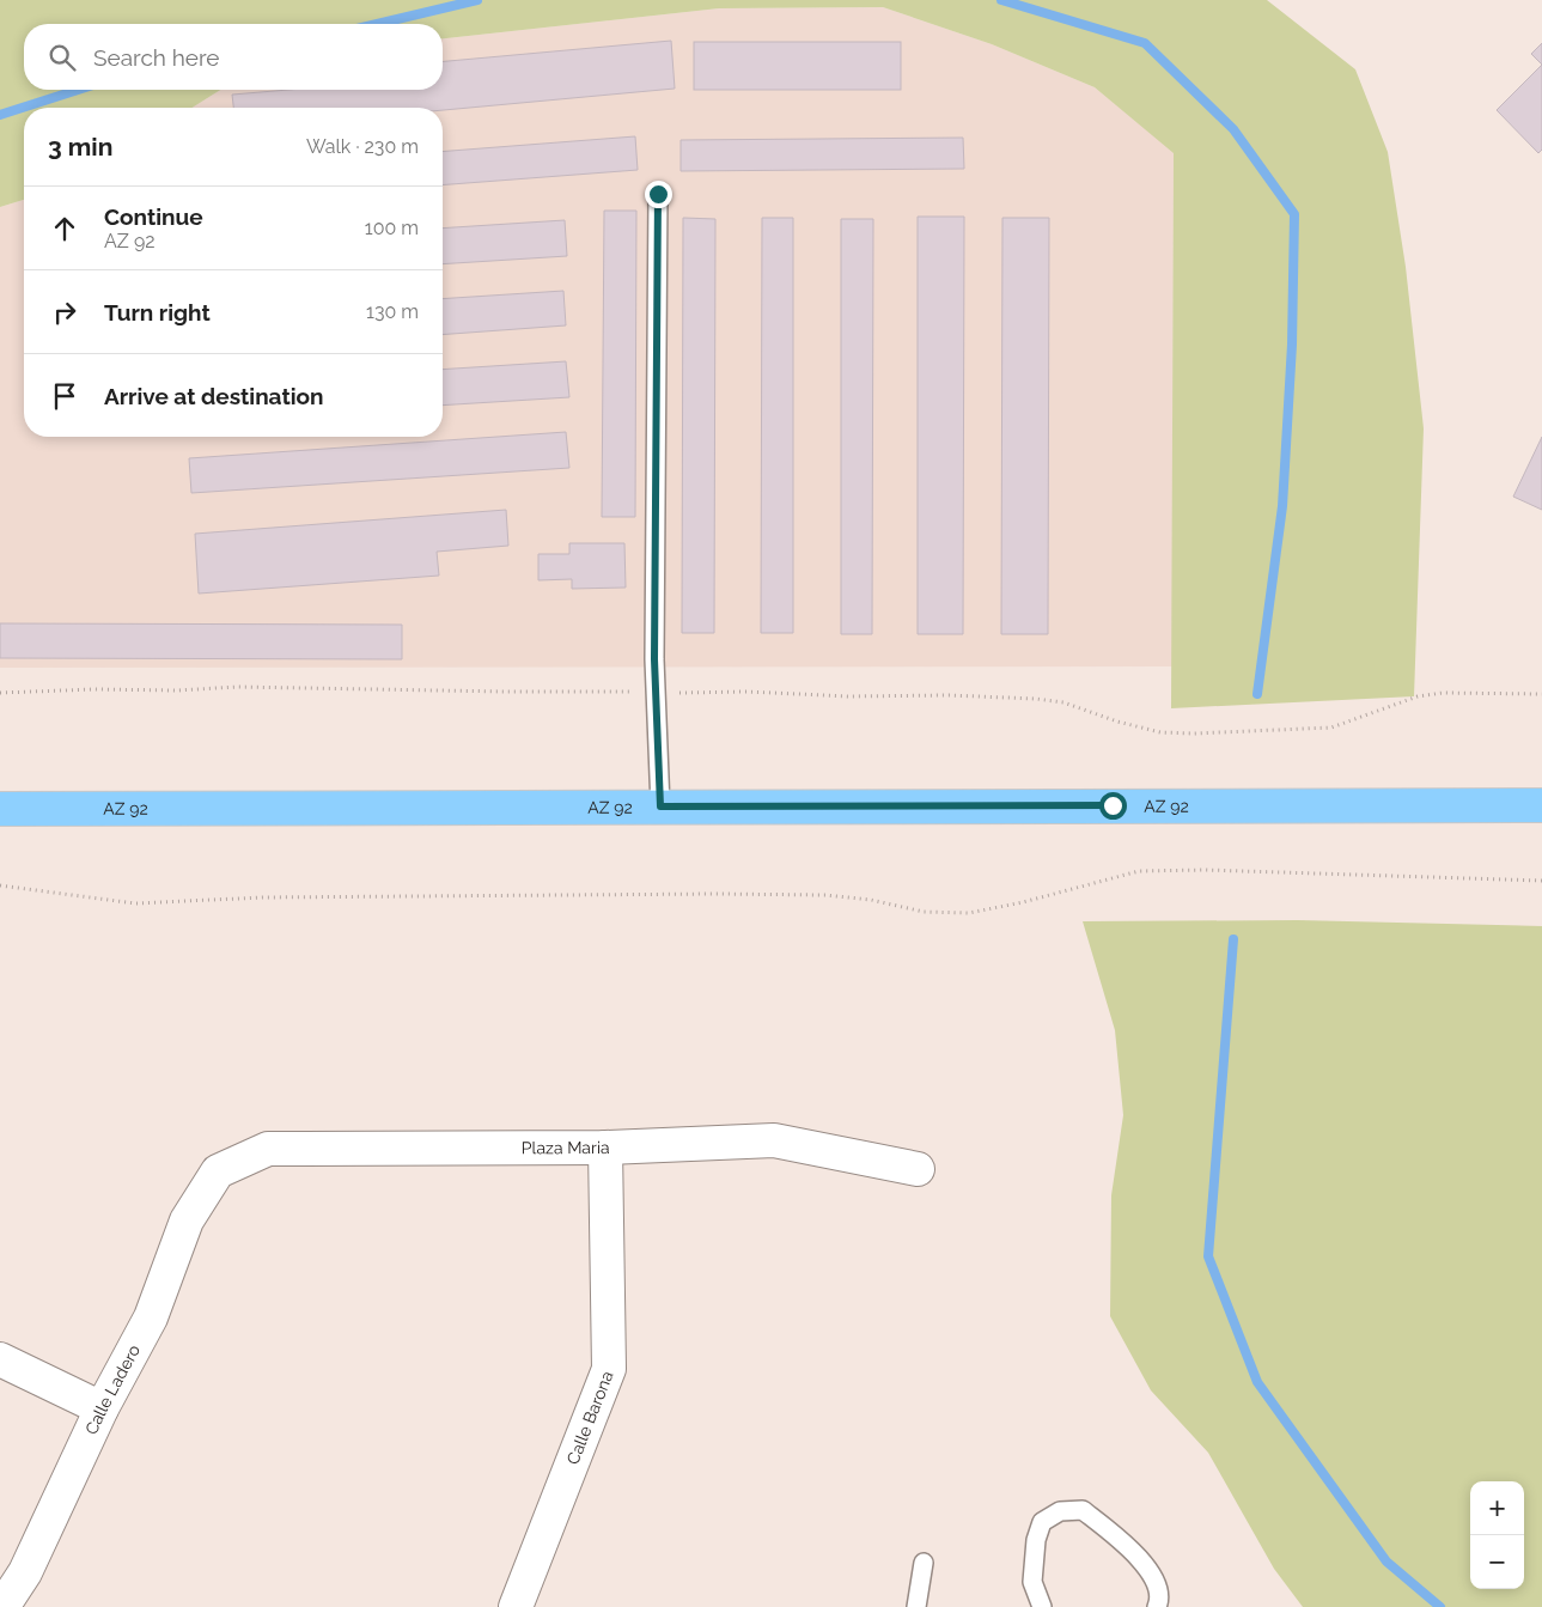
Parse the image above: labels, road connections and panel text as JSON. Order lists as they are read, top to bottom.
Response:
{
  "streets": {
    "main road": ["AZ 92"],
    "street": ["Plaza Maria", "Calle Ladero", "Calle Barona"]
  },
  "crossings": [
    ["Plaza Maria", "Calle Ladero"],
    ["Plaza Maria", "Calle Barona"]
  ],
  "page": {
    "search": "Search here",
    "heading": ["3 min", "Walk · 230 m"],
    "list": [
      ["Continue", "AZ 92", "100 m"],
      ["Turn right", "130 m"],
      "Arrive at destination"
    ],
    "map_buttons": ["+", "−"]
  }
}
